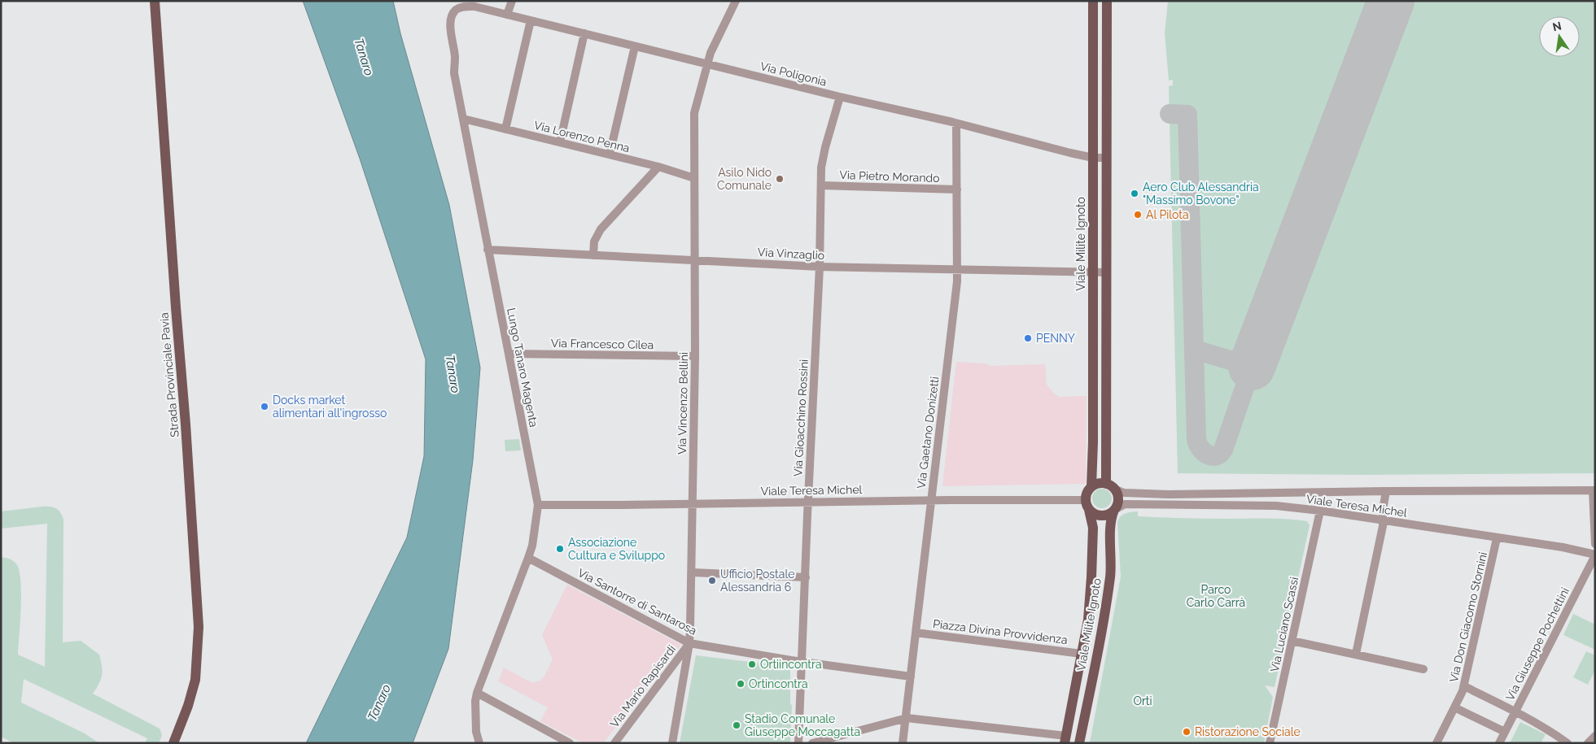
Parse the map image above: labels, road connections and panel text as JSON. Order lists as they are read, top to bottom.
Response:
{
  "streets": {
    "main road": ["Viale Milite Ignoto", "Strada Provinciale Pavia"],
    "street": [
      "Via Poligonia",
      "Via Lorenzo Penna",
      "Via Pietro Morando",
      "Via Vinzaglio",
      "Via Francesco Cilea",
      "Lungo Tanaro Magenta",
      "Via Vincenzo Bellini",
      "Via Gioacchino Rossini",
      "Via Gaetano Donizetti",
      "Viale Teresa Michel",
      "Via Santorre di Santarosa",
      "Via Don Giacomo Stornini",
      "Via Luciano Scassi",
      "Piazza Divina Provvidenza",
      "Via Giuseppe Pochettini",
      "Via Mario Rapisardi"
    ]
  },
  "crossings": [
    ["Via Poligonia", "Viale Milite Ignoto"],
    ["Via Poligonia", "Lungo Tanaro Magenta"],
    ["Via Poligonia", "Via Vincenzo Bellini"],
    ["Via Poligonia", "Via Gioacchino Rossini"],
    ["Via Poligonia", "Via Gaetano Donizetti"],
    ["Via Lorenzo Penna", "Lungo Tanaro Magenta"],
    ["Via Lorenzo Penna", "Via Vincenzo Bellini"],
    ["Via Pietro Morando", "Via Gioacchino Rossini"],
    ["Via Pietro Morando", "Via Gaetano Donizetti"],
    ["Viale Milite Ignoto", "Via Vinzaglio"],
    ["Viale Milite Ignoto", "Viale Teresa Michel"],
    ["Viale Milite Ignoto", "Piazza Divina Provvidenza"],
    ["Via Vinzaglio", "Lungo Tanaro Magenta"],
    ["Via Vinzaglio", "Via Vincenzo Bellini"],
    ["Via Vinzaglio", "Via Gioacchino Rossini"],
    ["Via Vinzaglio", "Via Gaetano Donizetti"],
    ["Via Francesco Cilea", "Lungo Tanaro Magenta"],
    ["Via Francesco Cilea", "Via Vincenzo Bellini"],
    ["Lungo Tanaro Magenta", "Viale Teresa Michel"],
    ["Lungo Tanaro Magenta", "Via Santorre di Santarosa"],
    ["Via Vincenzo Bellini", "Viale Teresa Michel"],
    ["Via Vincenzo Bellini", "Via Santorre di Santarosa"],
    ["Via Vincenzo Bellini", "Via Mario Rapisardi"],
    ["Via Gioacchino Rossini", "Viale Teresa Michel"],
    ["Via Gioacchino Rossini", "Via Santorre di Santarosa"],
    ["Via Gaetano Donizetti", "Viale Teresa Michel"],
    ["Via Gaetano Donizetti", "Via Santorre di Santarosa"],
    ["Via Gaetano Donizetti", "Piazza Divina Provvidenza"],
    ["Viale Teresa Michel", "Via Don Giacomo Stornini"],
    ["Viale Teresa Michel", "Via Luciano Scassi"],
    ["Viale Teresa Michel", "Via Giuseppe Pochettini"],
    ["Via Santorre di Santarosa", "Via Mario Rapisardi"]
  ],
  "water": ["Tanaro"],
  "parks": ["Parco Carlo Carrà", "Orti"],
  "places": [
    "Asilo Nido Comunale",
    "Aero Club Alessandria \"Massimo Bovone\"",
    "Al Pilota",
    "PENNY",
    "Docks market alimentari all'ingrosso",
    "Associazione Cultura e Sviluppo",
    "Ufficio Postale Alessandria 6",
    "Ortiincontra",
    "Ortincontra",
    "Stadio Comunale Giuseppe Moccagatta",
    "Ristorazione Sociale"
  ],
  "north": "top"
}
